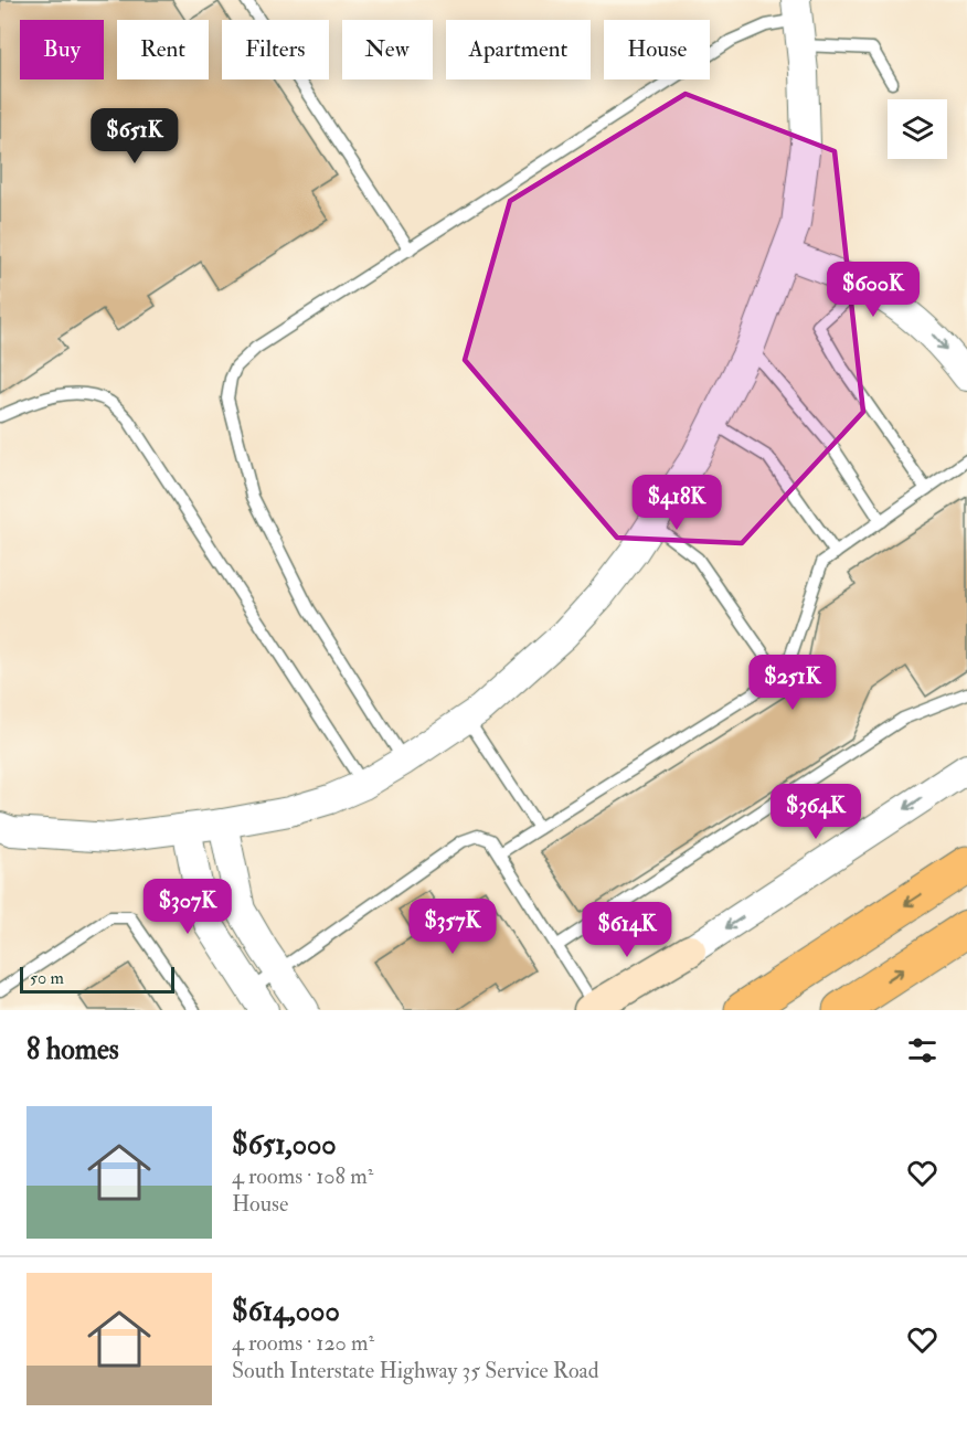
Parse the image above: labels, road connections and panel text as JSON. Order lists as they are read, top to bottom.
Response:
{
  "scale_bar": "50 m",
  "page": {
    "chip": [
      "Buy",
      "Rent",
      "Filters",
      "New",
      "Apartment",
      "House"
    ],
    "price": [
      "$651K",
      "$600K",
      "$418K",
      "$251K",
      "$364K",
      "$307K",
      "$357K",
      "$614K"
    ],
    "scale": "50 m",
    "heading": "8 homes",
    "list": [
      {
        "name": "$651,000",
        "note": "4 rooms · 108 m² · House"
      },
      {
        "name": "$614,000",
        "note": "4 rooms · 120 m² · South Interstate Highway 35 Service Road"
      }
    ]
  }
}
